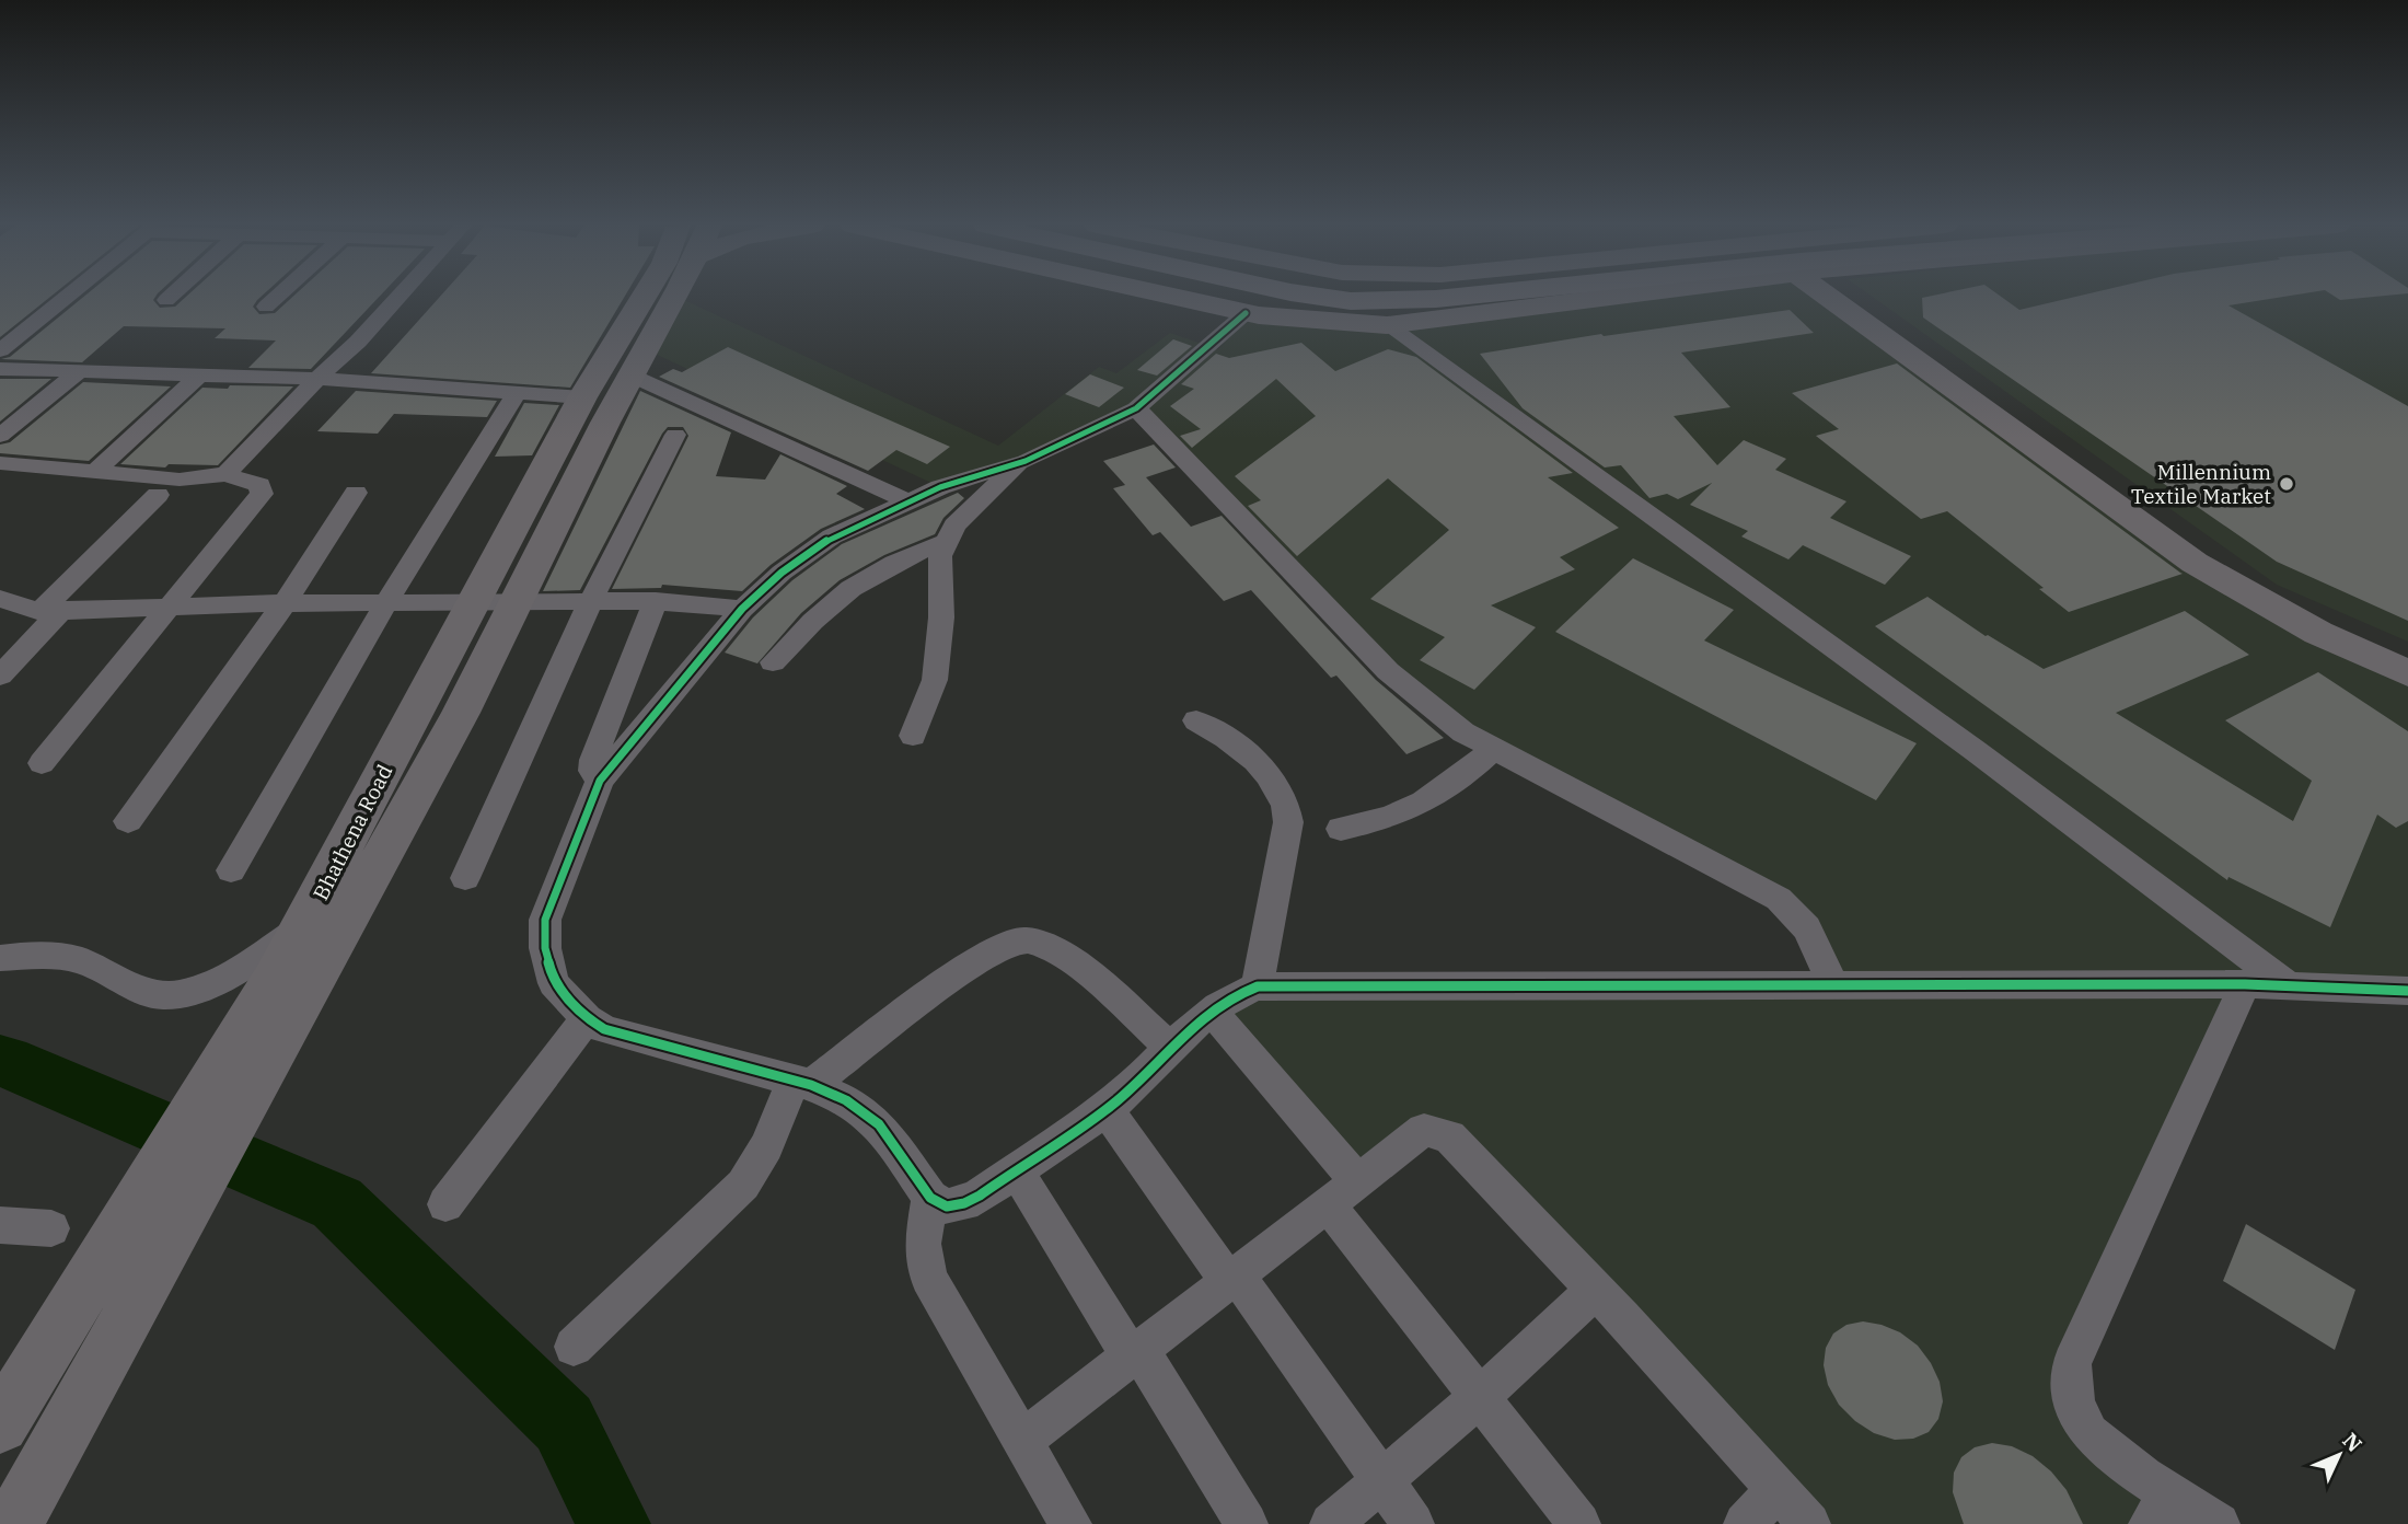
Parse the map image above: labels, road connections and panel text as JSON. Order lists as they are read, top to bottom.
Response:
{
  "streets": {
    "street": ["Bhathena Road"]
  },
  "places": ["Millennium Textile Market"],
  "north": "top right"
}
